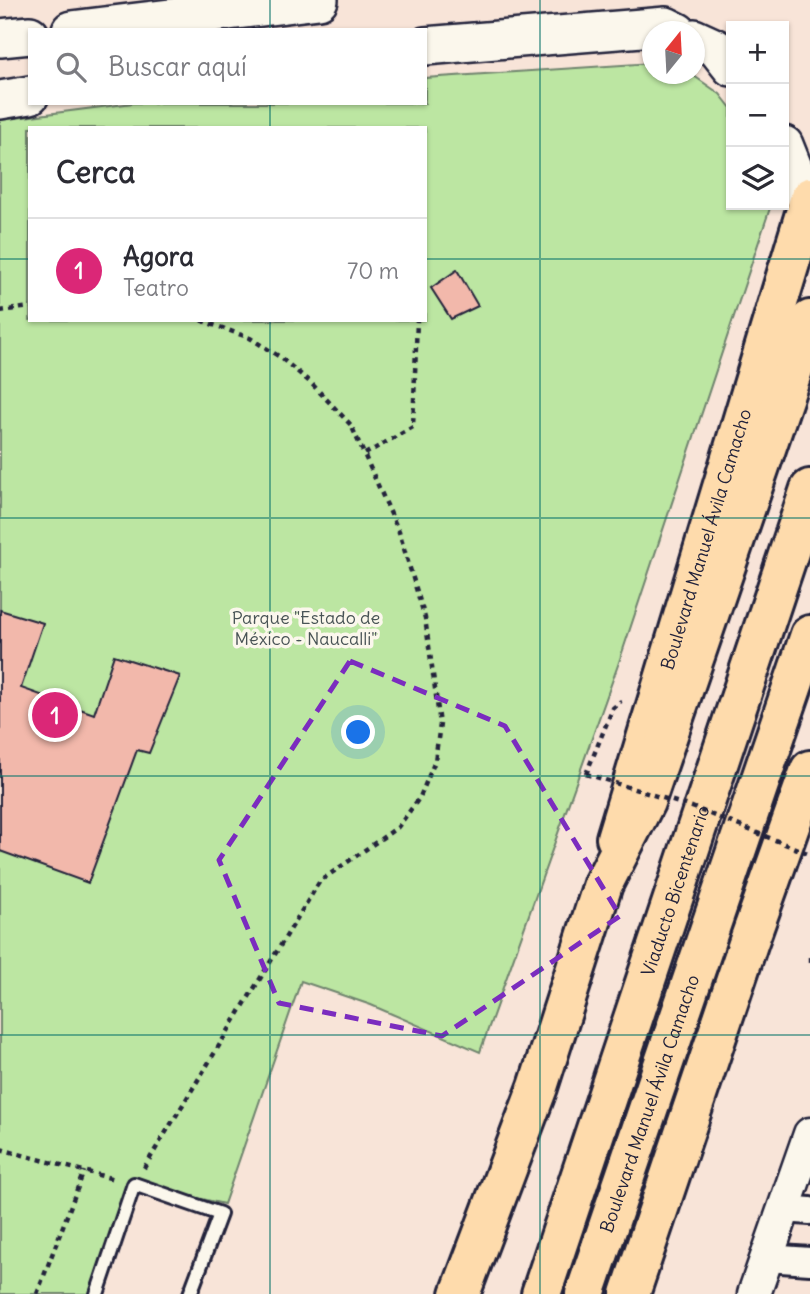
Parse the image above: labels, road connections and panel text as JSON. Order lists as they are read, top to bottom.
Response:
{
  "streets": {
    "main road": ["Boulevard Manuel Ávila Camacho", "Viaducto Bicentenario"]
  },
  "parks": ["Parque \"Estado de México - Naucalli\""],
  "north": "top",
  "page": {
    "map_buttons": ["+", "−"],
    "search": "Buscar aquí",
    "heading": "Cerca",
    "list": [
      {
        "mark": "1",
        "name": "Agora",
        "note": "Teatro",
        "value": "70 m"
      }
    ],
    "pins": "1"
  }
}
